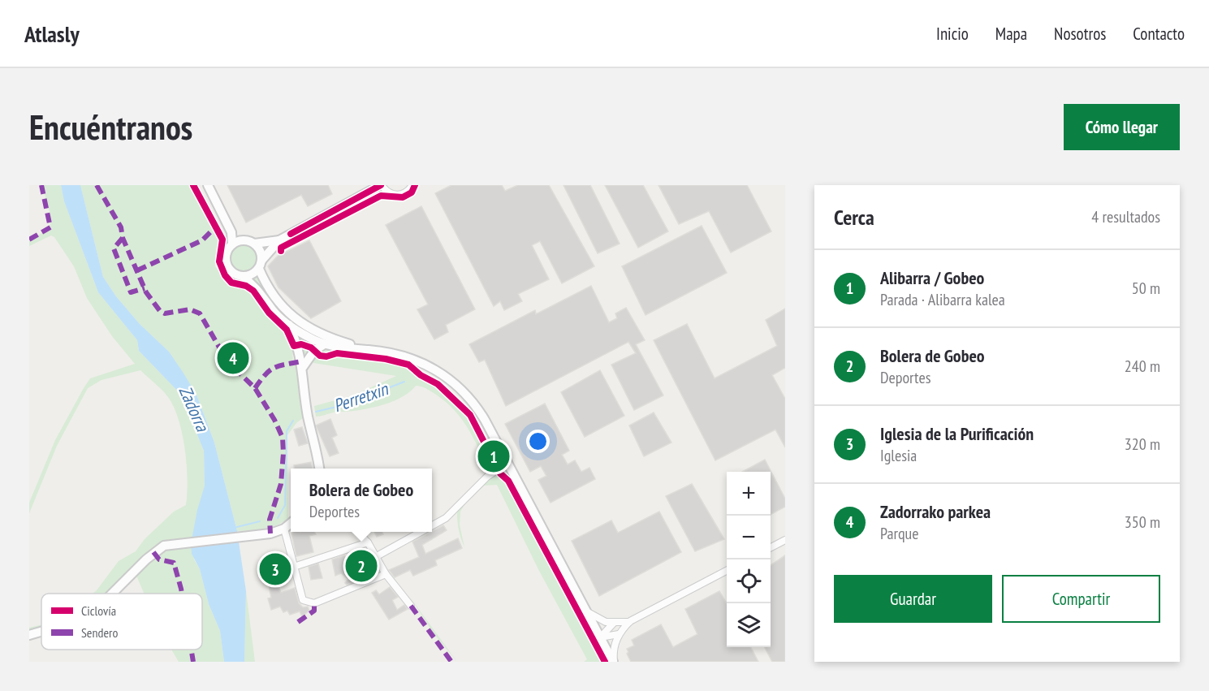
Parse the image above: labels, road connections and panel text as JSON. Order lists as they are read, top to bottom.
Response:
{
  "water": ["Perretxin", "Zadorra"],
  "legend": ["Ciclovía", "Sendero"],
  "page": {
    "header": "Atlasly",
    "nav": [
      "Inicio",
      "Mapa",
      "Nosotros",
      "Contacto"
    ],
    "buttons": [
      "Cómo llegar",
      ["Guardar", "Compartir"]
    ],
    "title": "Encuéntranos",
    "heading": ["Cerca", "4 resultados"],
    "list": [
      {
        "mark": "1",
        "name": "Alibarra / Gobeo",
        "note": "Parada · Alibarra kalea",
        "value": "50 m"
      },
      {
        "mark": "2",
        "name": "Bolera de Gobeo",
        "note": "Deportes",
        "value": "240 m"
      },
      {
        "mark": "3",
        "name": "Iglesia de la Purificación",
        "note": "Iglesia",
        "value": "320 m"
      },
      {
        "mark": "4",
        "name": "Zadorrako parkea",
        "note": "Parque",
        "value": "350 m"
      }
    ],
    "pins": [
      "4",
      "1",
      "2",
      "3"
    ],
    "popup": ["Bolera de Gobeo", "Deportes"],
    "map_buttons": ["+", "−"]
  }
}
